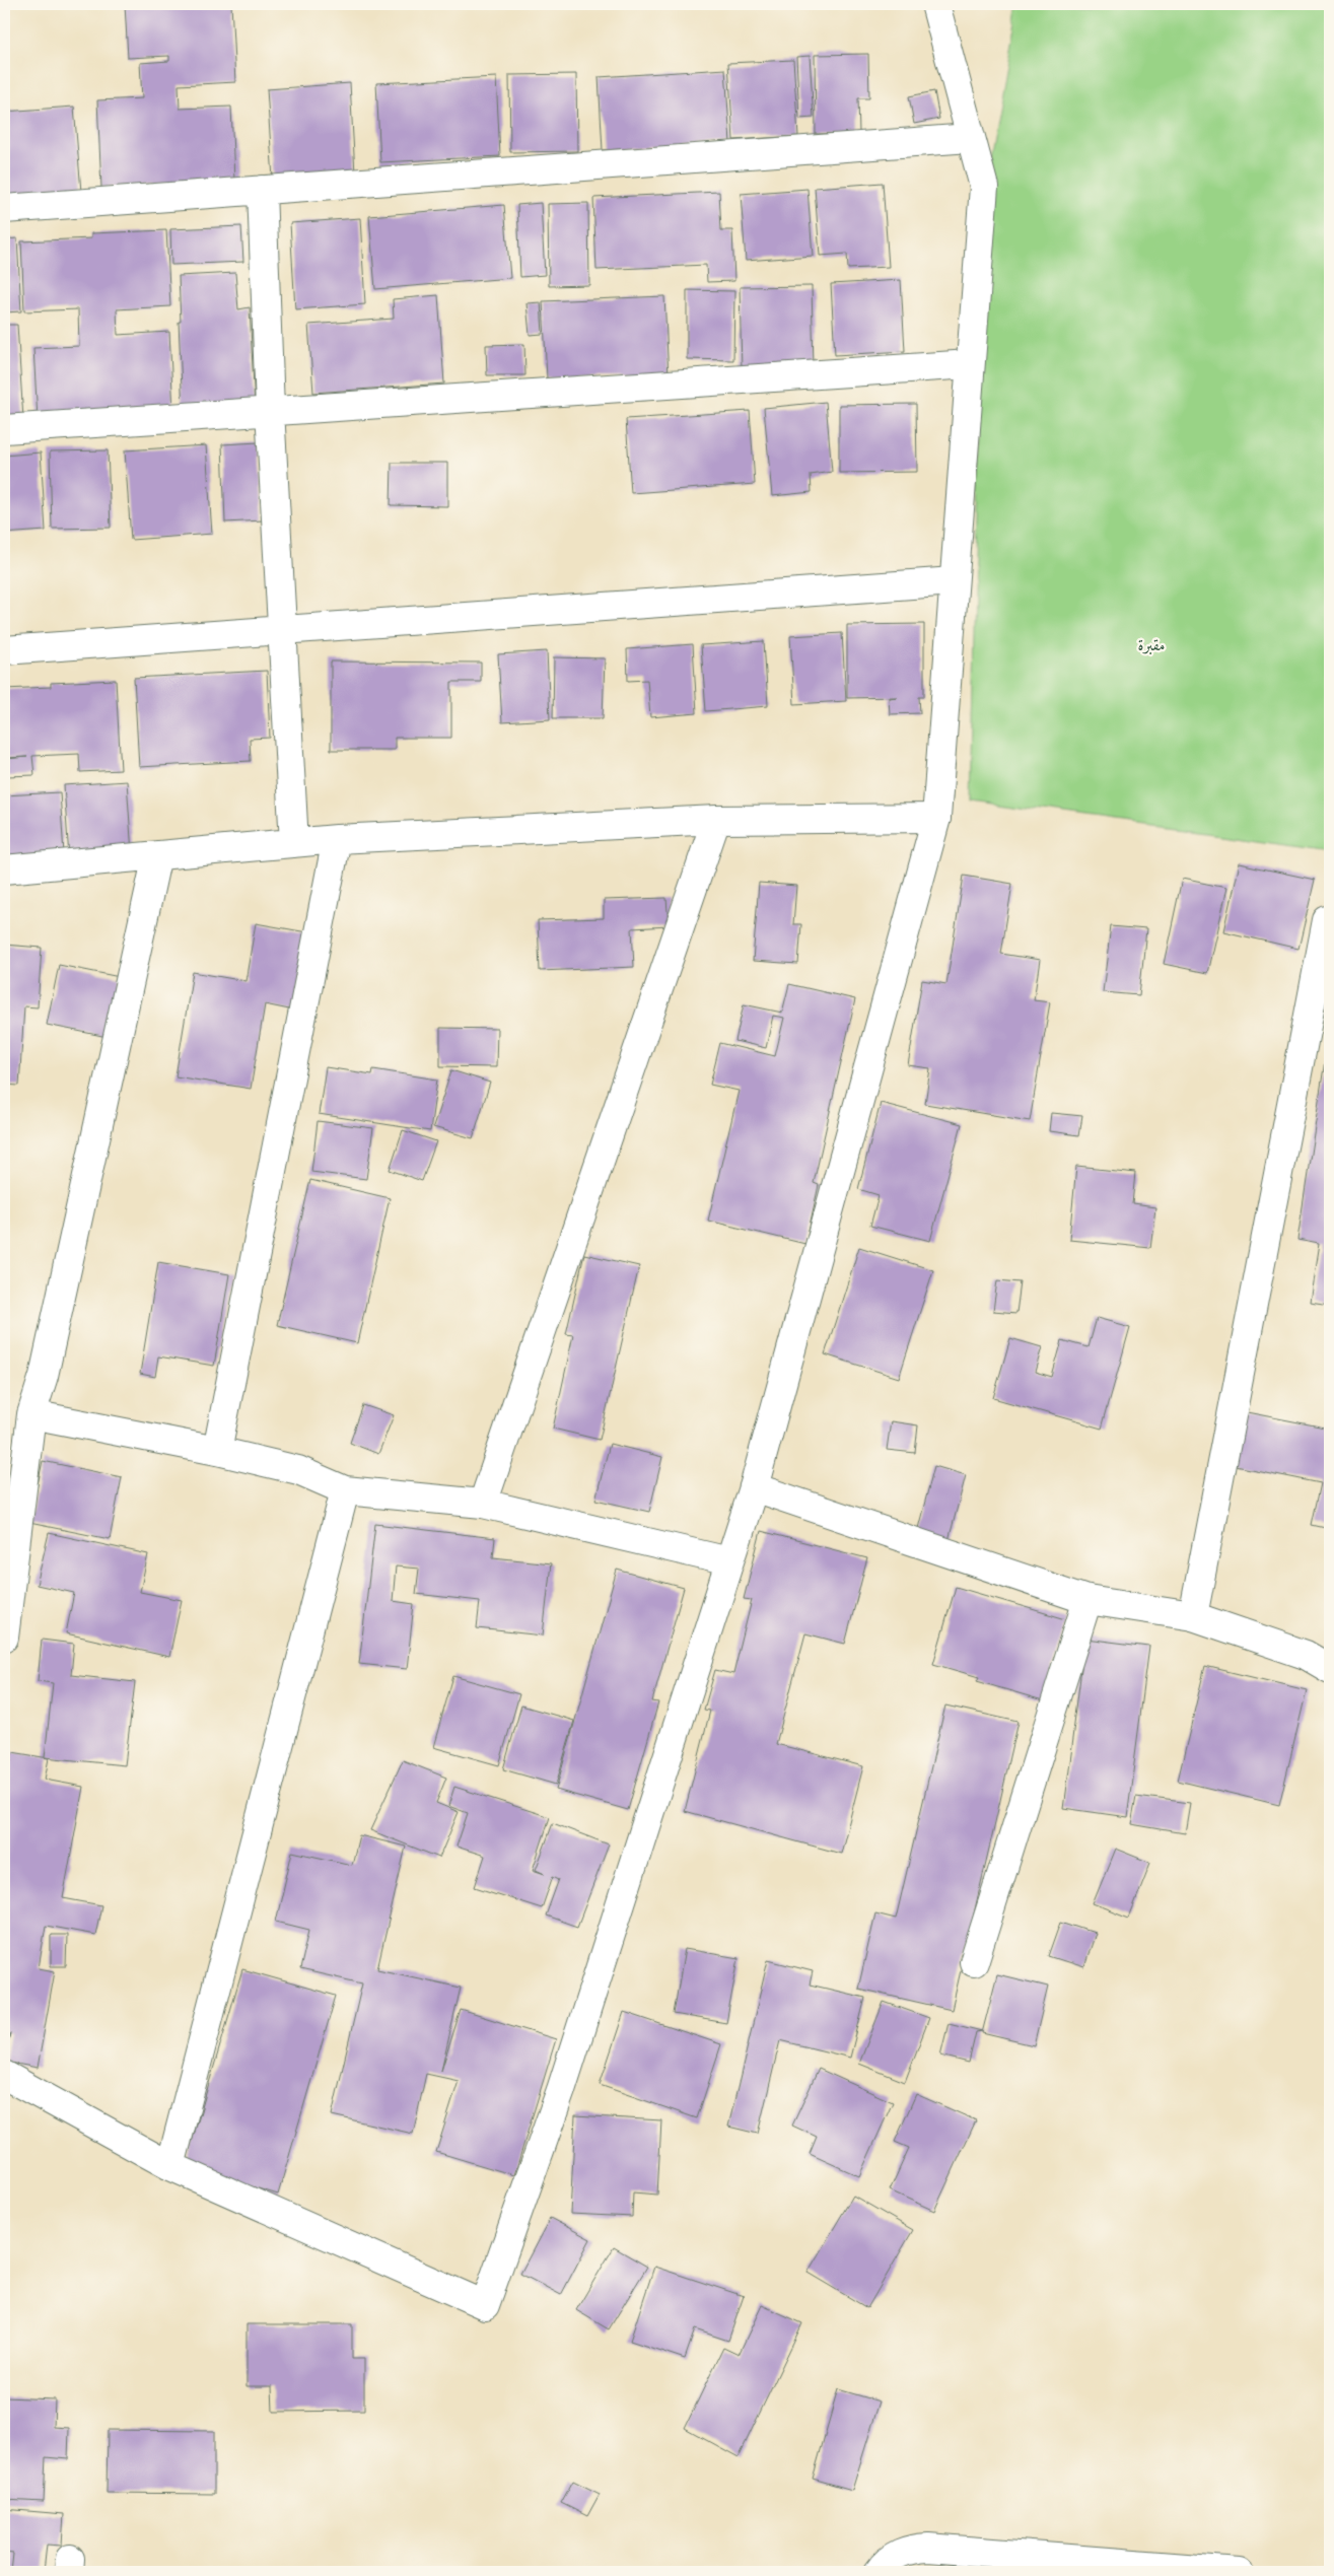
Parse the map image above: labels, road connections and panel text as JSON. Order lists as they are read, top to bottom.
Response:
{
  "parks": ["مقبرة"]
}
